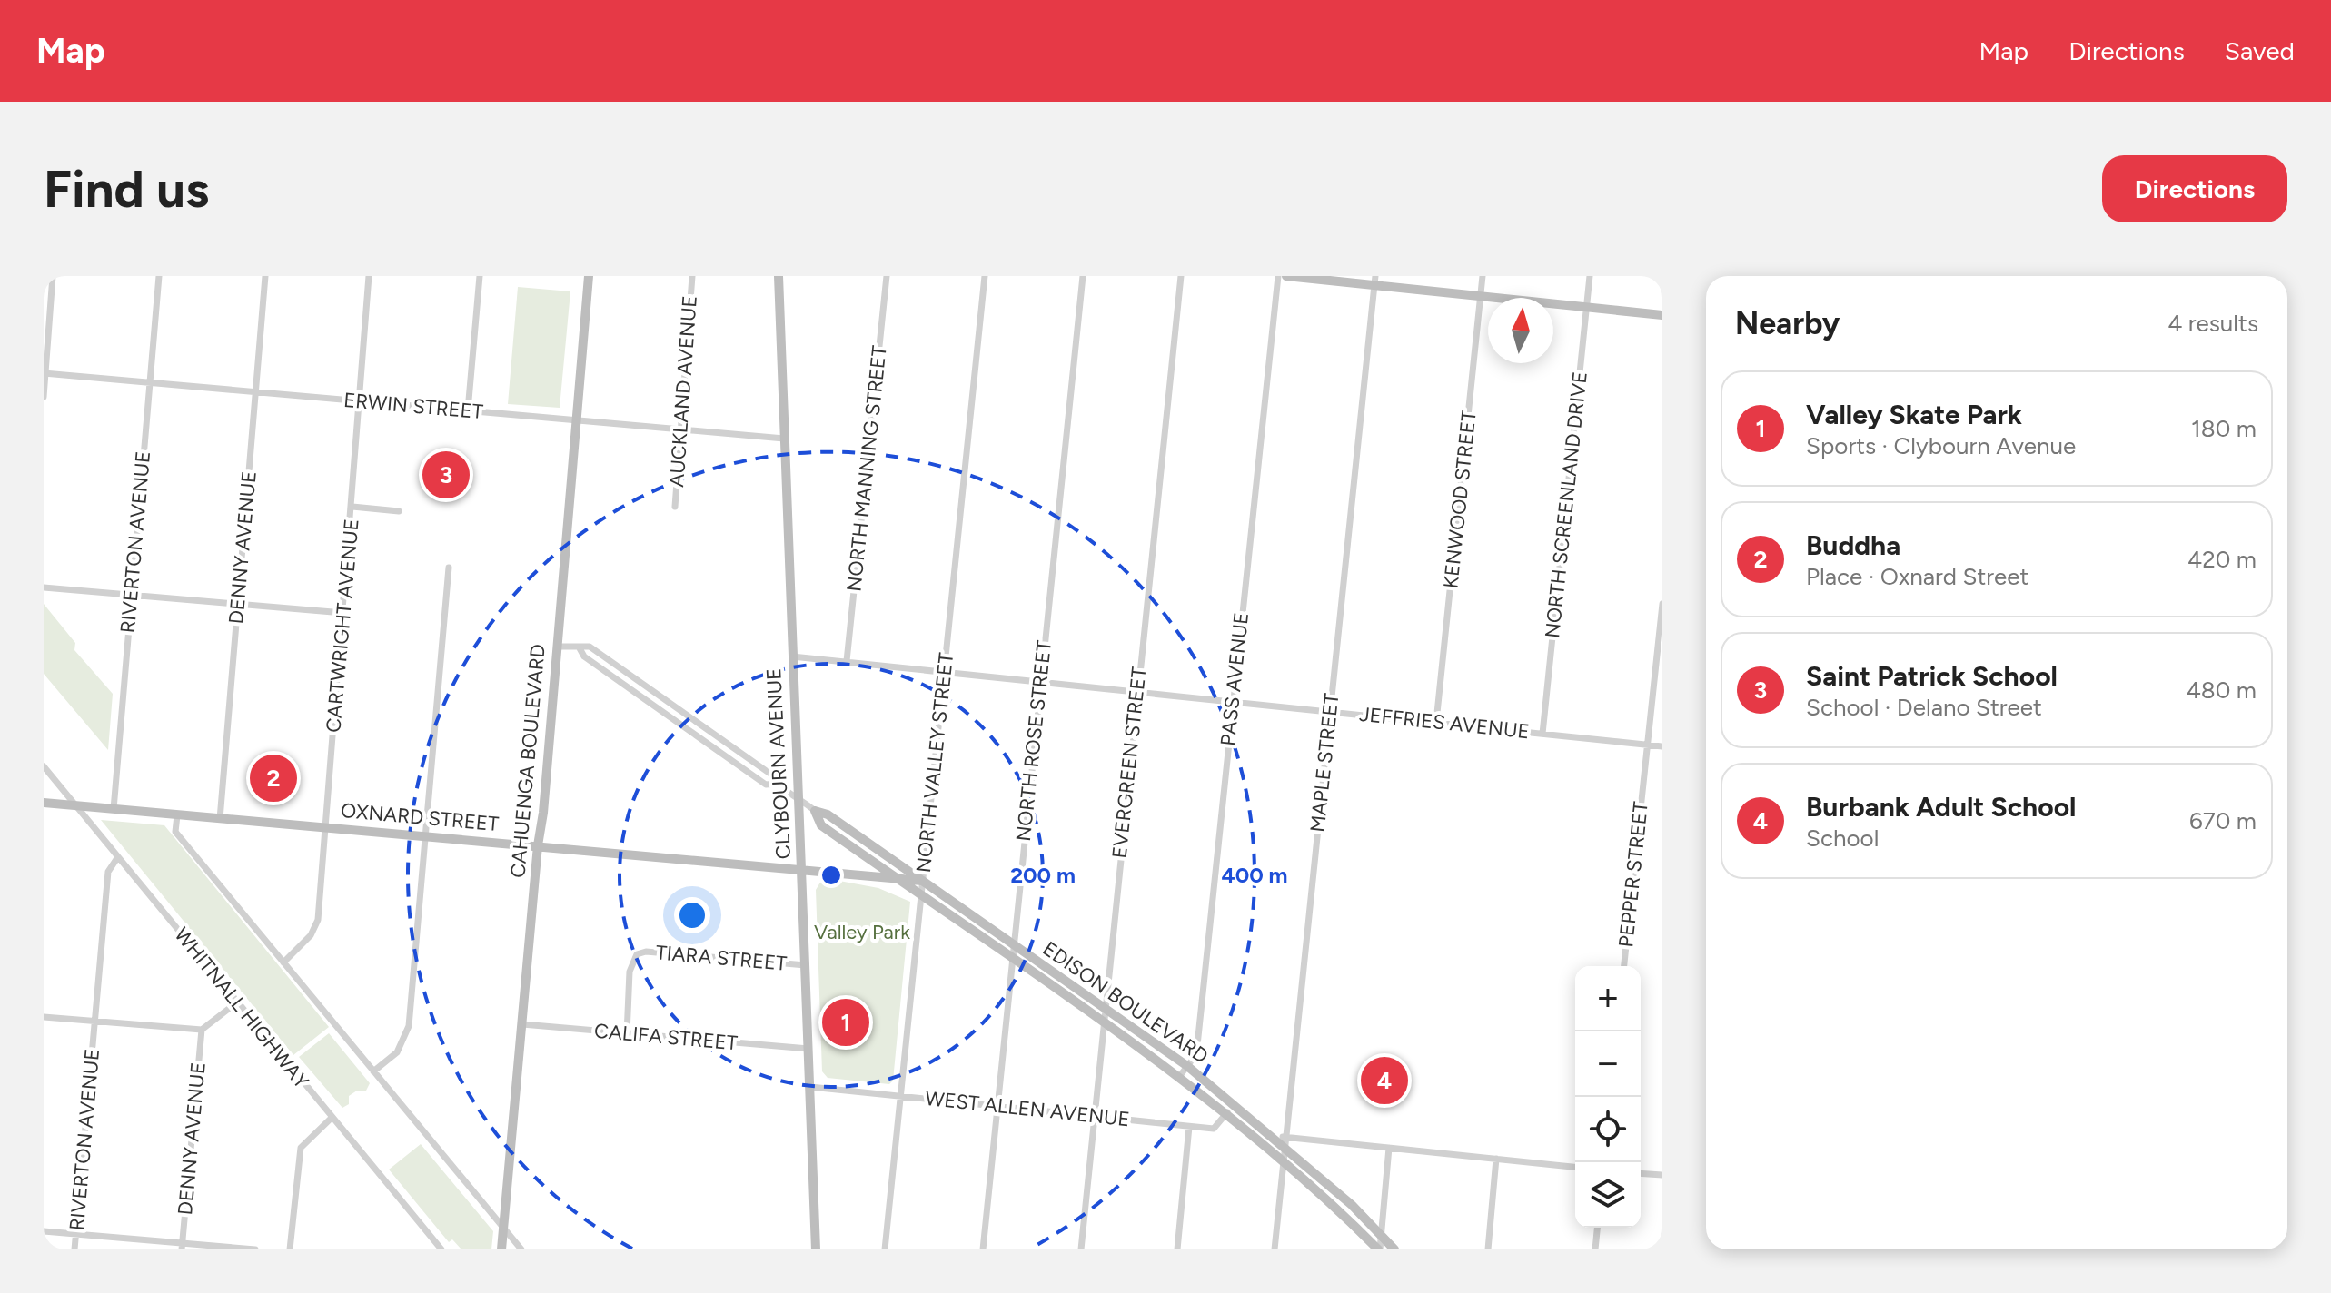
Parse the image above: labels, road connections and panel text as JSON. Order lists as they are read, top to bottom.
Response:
{
  "streets": {
    "main road": [
      "CAHUENGA BOULEVARD",
      "CLYBOURN AVENUE",
      "OXNARD STREET",
      "EDISON BOULEVARD"
    ],
    "street": [
      "AUCKLAND AVENUE",
      "ERWIN STREET",
      "NORTH MANNING STREET",
      "KENWOOD STREET",
      "NORTH SCREENLAND DRIVE",
      "RIVERTON AVENUE",
      "DENNY AVENUE",
      "CARTWRIGHT AVENUE",
      "PASS AVENUE",
      "JEFFRIES AVENUE",
      "NORTH ROSE STREET",
      "NORTH VALLEY STREET",
      "EVERGREEN STREET",
      "MAPLE STREET",
      "PEPPER STREET",
      "TIARA STREET",
      "WHITNALL HIGHWAY",
      "CALIFA STREET",
      "WEST ALLEN AVENUE"
    ]
  },
  "crossings": [
    ["AUCKLAND AVENUE", "ERWIN STREET"],
    ["ERWIN STREET", "RIVERTON AVENUE"],
    ["ERWIN STREET", "DENNY AVENUE"],
    ["ERWIN STREET", "CARTWRIGHT AVENUE"],
    ["ERWIN STREET", "CAHUENGA BOULEVARD"],
    ["ERWIN STREET", "CLYBOURN AVENUE"],
    ["NORTH MANNING STREET", "JEFFRIES AVENUE"],
    ["KENWOOD STREET", "JEFFRIES AVENUE"],
    ["NORTH SCREENLAND DRIVE", "JEFFRIES AVENUE"],
    ["RIVERTON AVENUE", "OXNARD STREET"],
    ["RIVERTON AVENUE", "WHITNALL HIGHWAY"],
    ["DENNY AVENUE", "OXNARD STREET"],
    ["CARTWRIGHT AVENUE", "OXNARD STREET"],
    ["PASS AVENUE", "JEFFRIES AVENUE"],
    ["PASS AVENUE", "EDISON BOULEVARD"],
    ["JEFFRIES AVENUE", "NORTH ROSE STREET"],
    ["JEFFRIES AVENUE", "NORTH VALLEY STREET"],
    ["JEFFRIES AVENUE", "EVERGREEN STREET"],
    ["JEFFRIES AVENUE", "MAPLE STREET"],
    ["JEFFRIES AVENUE", "CLYBOURN AVENUE"],
    ["JEFFRIES AVENUE", "PEPPER STREET"],
    ["NORTH ROSE STREET", "EDISON BOULEVARD"],
    ["NORTH ROSE STREET", "WEST ALLEN AVENUE"],
    ["CAHUENGA BOULEVARD", "OXNARD STREET"],
    ["CAHUENGA BOULEVARD", "EDISON BOULEVARD"],
    ["CAHUENGA BOULEVARD", "CALIFA STREET"],
    ["NORTH VALLEY STREET", "OXNARD STREET"],
    ["NORTH VALLEY STREET", "EDISON BOULEVARD"],
    ["NORTH VALLEY STREET", "WEST ALLEN AVENUE"],
    ["EVERGREEN STREET", "EDISON BOULEVARD"],
    ["EVERGREEN STREET", "WEST ALLEN AVENUE"],
    ["MAPLE STREET", "EDISON BOULEVARD"],
    ["CLYBOURN AVENUE", "OXNARD STREET"],
    ["CLYBOURN AVENUE", "TIARA STREET"],
    ["CLYBOURN AVENUE", "EDISON BOULEVARD"],
    ["CLYBOURN AVENUE", "CALIFA STREET"],
    ["CLYBOURN AVENUE", "WEST ALLEN AVENUE"],
    ["OXNARD STREET", "EDISON BOULEVARD"],
    ["OXNARD STREET", "WHITNALL HIGHWAY"],
    ["TIARA STREET", "CALIFA STREET"],
    ["EDISON BOULEVARD", "WEST ALLEN AVENUE"]
  ],
  "parks": ["Valley Park"],
  "north": "top",
  "page": {
    "header": "Map",
    "nav": ["Map", "Directions", "Saved"],
    "buttons": "Directions",
    "title": "Find us",
    "heading": ["Nearby", "4 results"],
    "list": [
      {
        "mark": "1",
        "name": "Valley Skate Park",
        "note": "Sports · Clybourn Avenue",
        "value": "180 m"
      },
      {
        "mark": "2",
        "name": "Buddha",
        "note": "Place · Oxnard Street",
        "value": "420 m"
      },
      {
        "mark": "3",
        "name": "Saint Patrick School",
        "note": "School · Delano Street",
        "value": "480 m"
      },
      {
        "mark": "4",
        "name": "Burbank Adult School",
        "note": "School",
        "value": "670 m"
      }
    ],
    "pins": [
      "3",
      "2",
      "1",
      "4"
    ],
    "map_buttons": ["+", "−"]
  },
  "rings": ["200 m", "400 m"]
}
